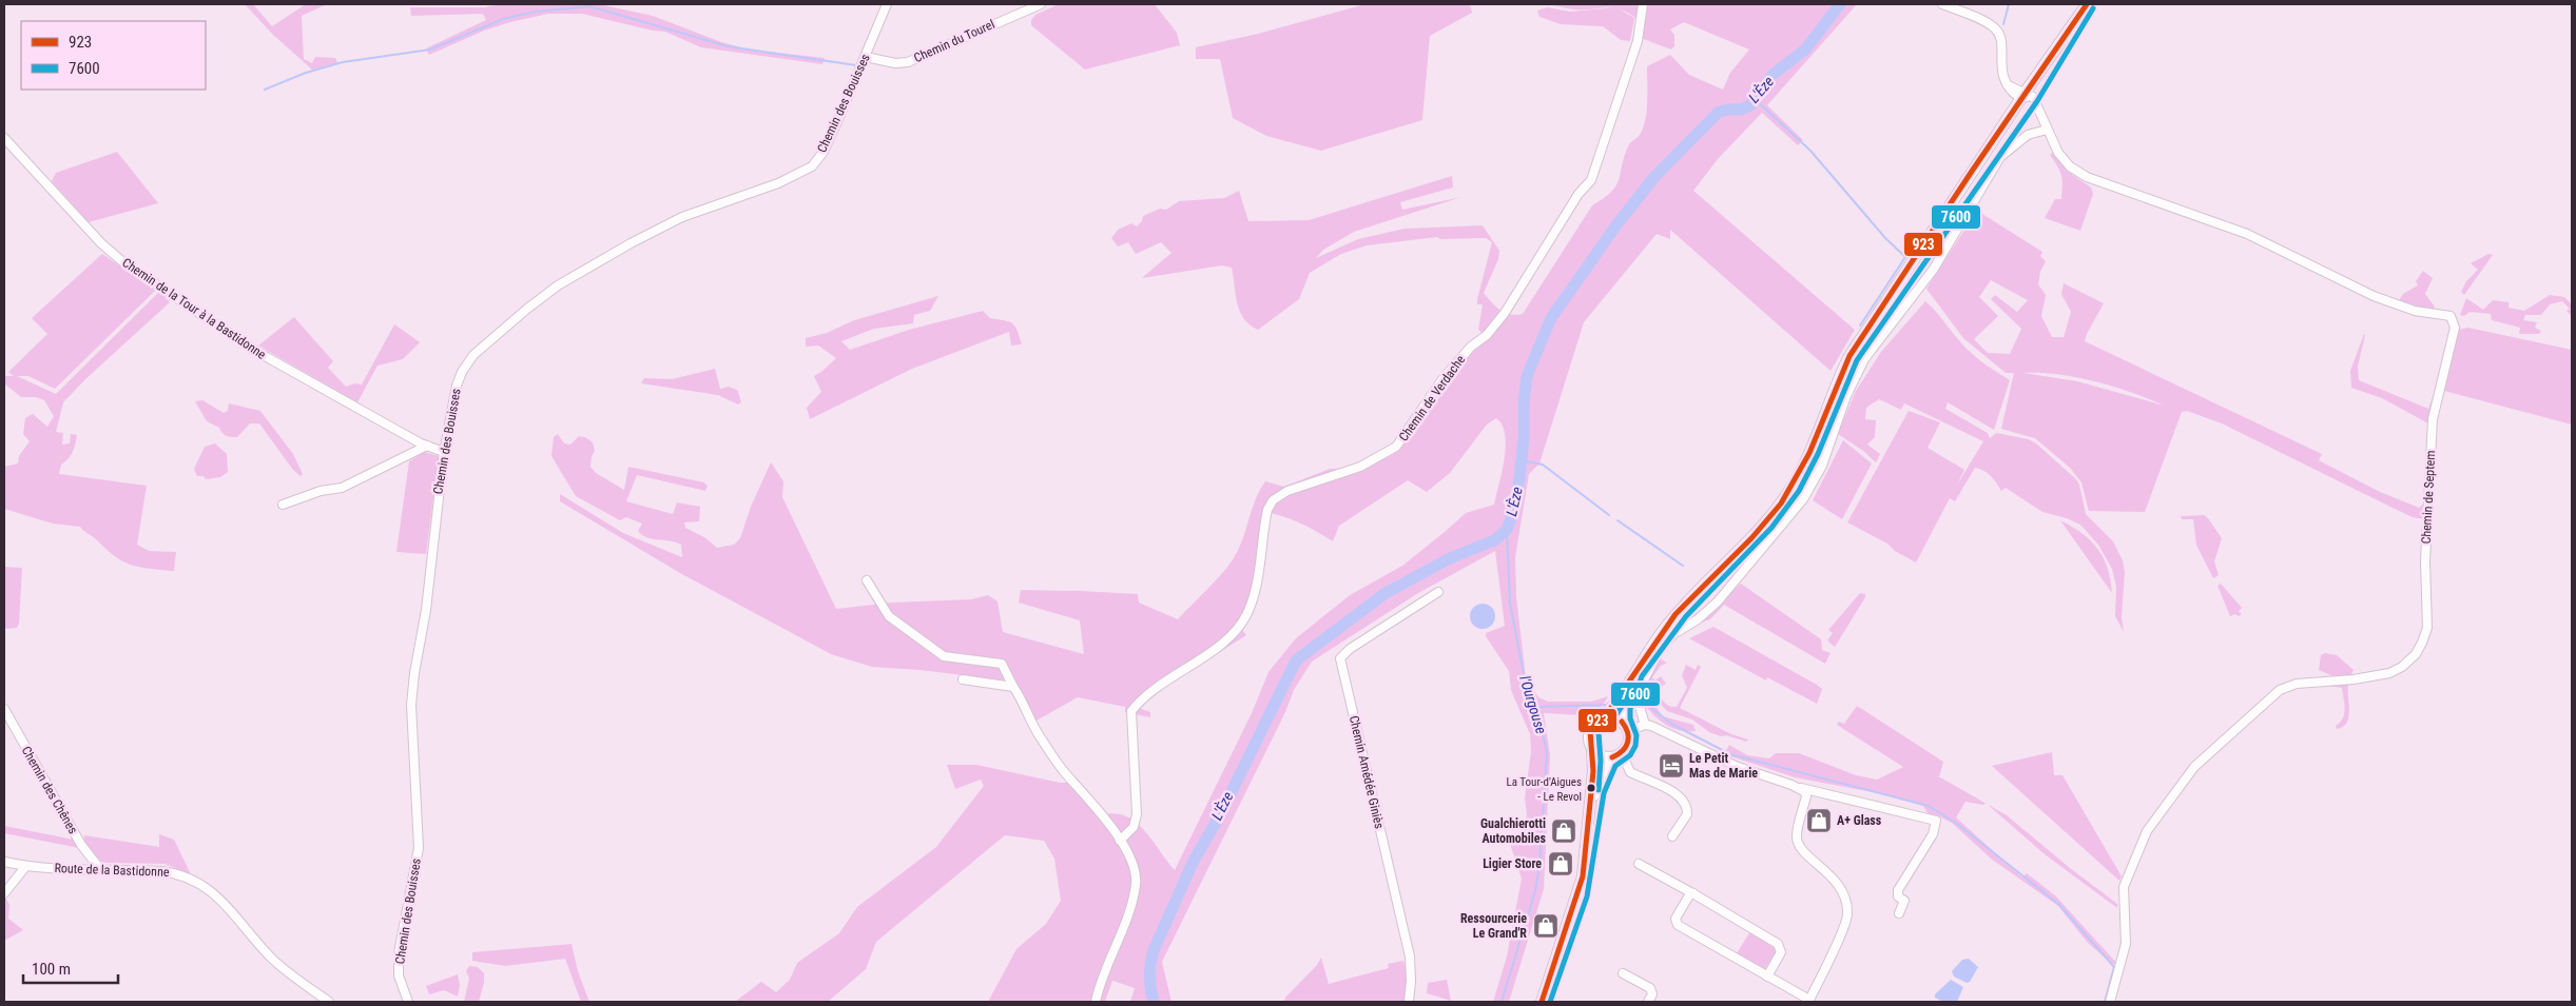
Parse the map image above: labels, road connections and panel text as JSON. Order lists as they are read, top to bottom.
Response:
{
  "streets": {
    "street": [
      "Chemin du Tourel",
      "Chemin des Bouisses",
      "Chemin de la Tour à la Bastidonne",
      "Chemin de Verdache",
      "Chemin de Septem",
      "Chemin Amédée Giniès",
      "Chemin des Chênes",
      "Route de la Bastidonne"
    ]
  },
  "crossings": [
    ["Chemin du Tourel", "Chemin des Bouisses"],
    ["Chemin des Bouisses", "Chemin de la Tour à la Bastidonne"],
    ["Chemin des Chênes", "Route de la Bastidonne"]
  ],
  "water": ["L'Èze", "l'Ourgouse"],
  "places": {
    "hotel": ["Le Petit Mas de Marie"],
    "other": ["La Tour-d'Aigues - Le Revol"],
    "shop": [
      "A+ Glass",
      "Gualchierotti Automobiles",
      "Ligier Store",
      "Ressourcerie Le Grand'R"
    ]
  },
  "lines": ["transit line 923", "transit line 7600"],
  "legend": ["923", "7600"],
  "scale_bar": "100 m"
}
